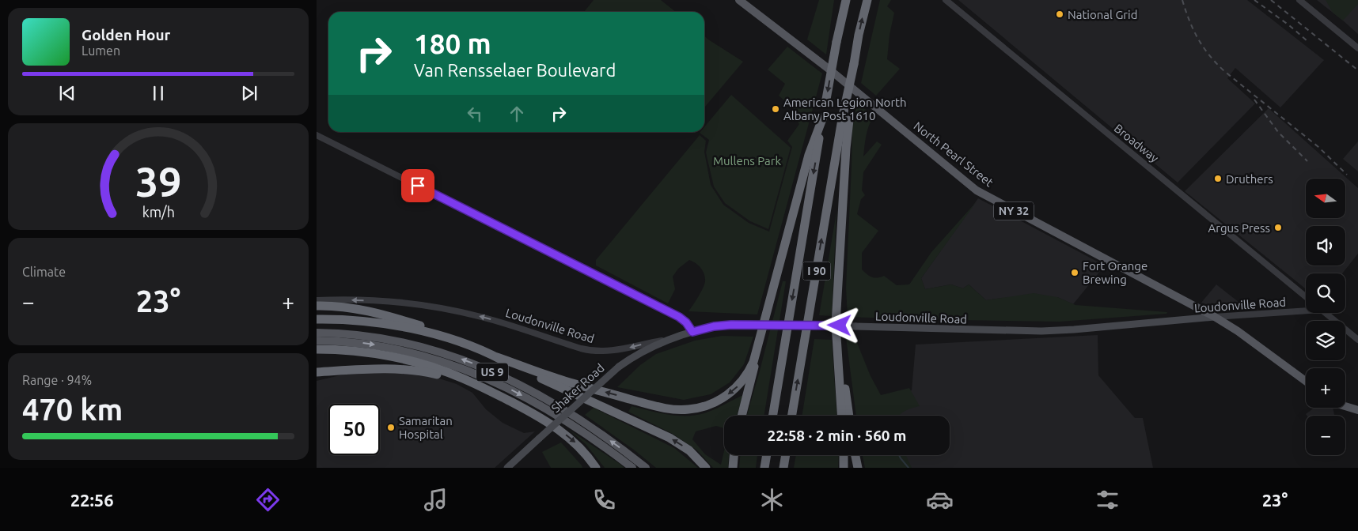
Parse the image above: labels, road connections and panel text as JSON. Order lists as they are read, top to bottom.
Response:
{
  "streets": {
    "highway": ["I 90"],
    "main road": [
      "North Pearl Street",
      "NY 32",
      "Loudonville Road",
      "US 9",
      "Shaker Road"
    ],
    "street": ["Broadway"]
  },
  "crossings": [
    ["North Pearl Street", "Loudonville Road"],
    ["Loudonville Road", "Shaker Road"]
  ],
  "one_way": ["Loudonville Road"],
  "parks": ["Mullens Park"],
  "places": [
    "National Grid",
    "American Legion North Albany Post 1610",
    "Druthers",
    "Argus Press",
    "Fort Orange Brewing",
    "Samaritan Hospital"
  ],
  "north": "left",
  "page": {
    "turn": ["180 m", "Van Rensselaer Boulevard"],
    "song": ["Golden Hour", "Lumen"],
    "map_buttons": ["+", "−"],
    "tile": [
      "Climate",
      ["Range · 94%", "470 km"]
    ],
    "heat": ["−", "23°", "+"],
    "limit": "50",
    "trip": "22:58 · 2 min · 560 m",
    "tabs": ["22:56", "23°"],
    "gauge": ["39", "km/h"]
  }
}
